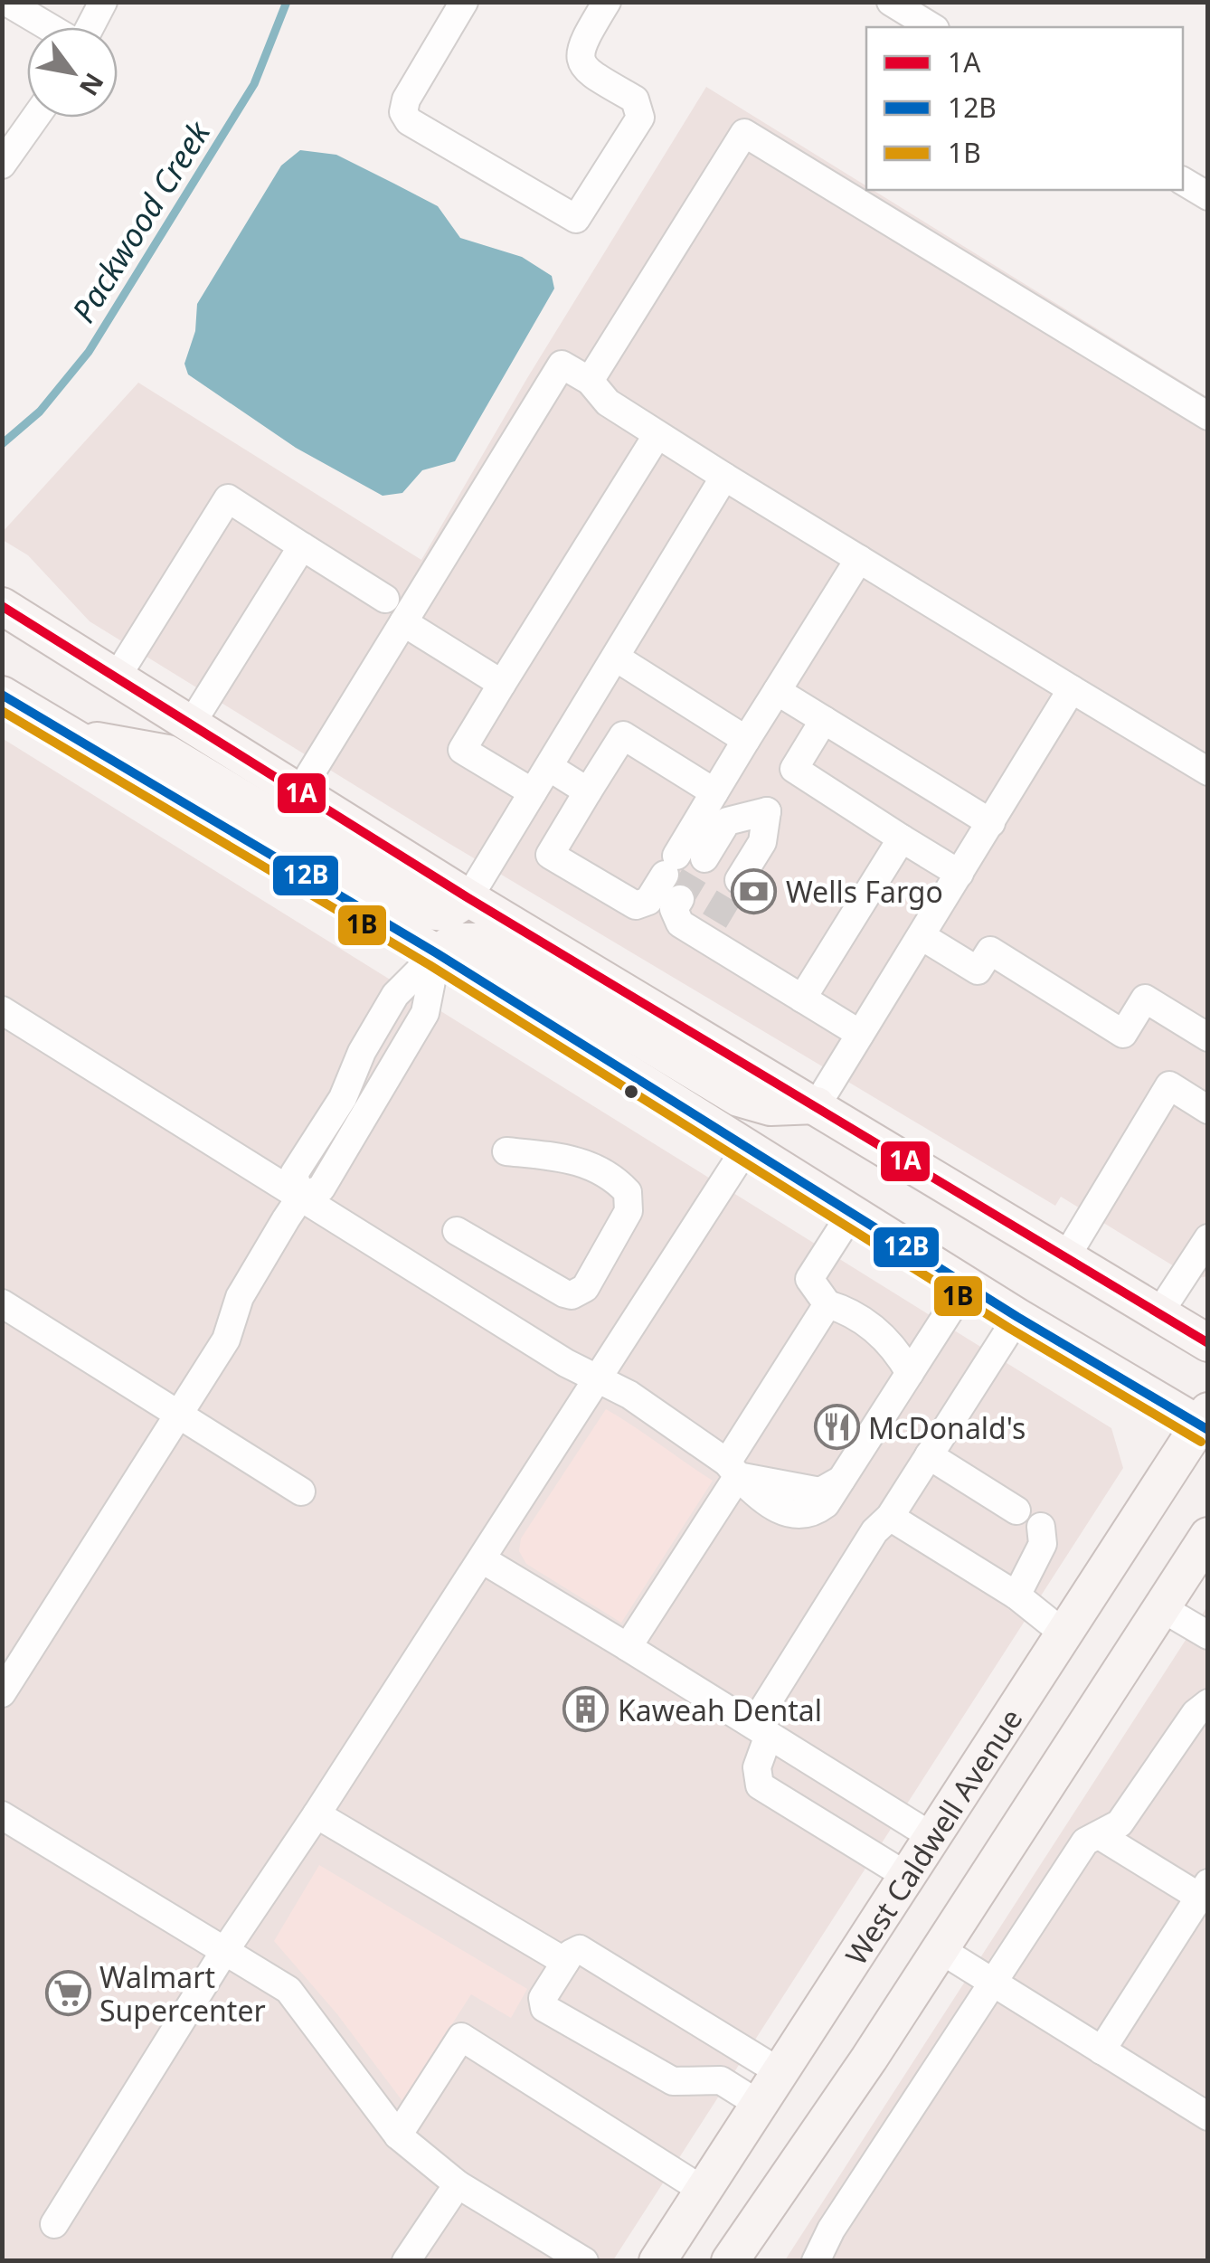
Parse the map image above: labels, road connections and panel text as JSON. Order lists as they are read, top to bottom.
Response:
{
  "streets": {
    "main road": ["West Caldwell Avenue"]
  },
  "water": ["Packwood Creek"],
  "places": {
    "bank": ["Wells Fargo"],
    "restaurant": ["McDonald's"],
    "building": ["Kaweah Dental"],
    "supermarket": ["Walmart Supercenter"]
  },
  "lines": ["transit line 1A", "transit line 12B", "transit line 1B"],
  "legend": ["1A", "12B", "1B"],
  "north": "bottom right"
}
